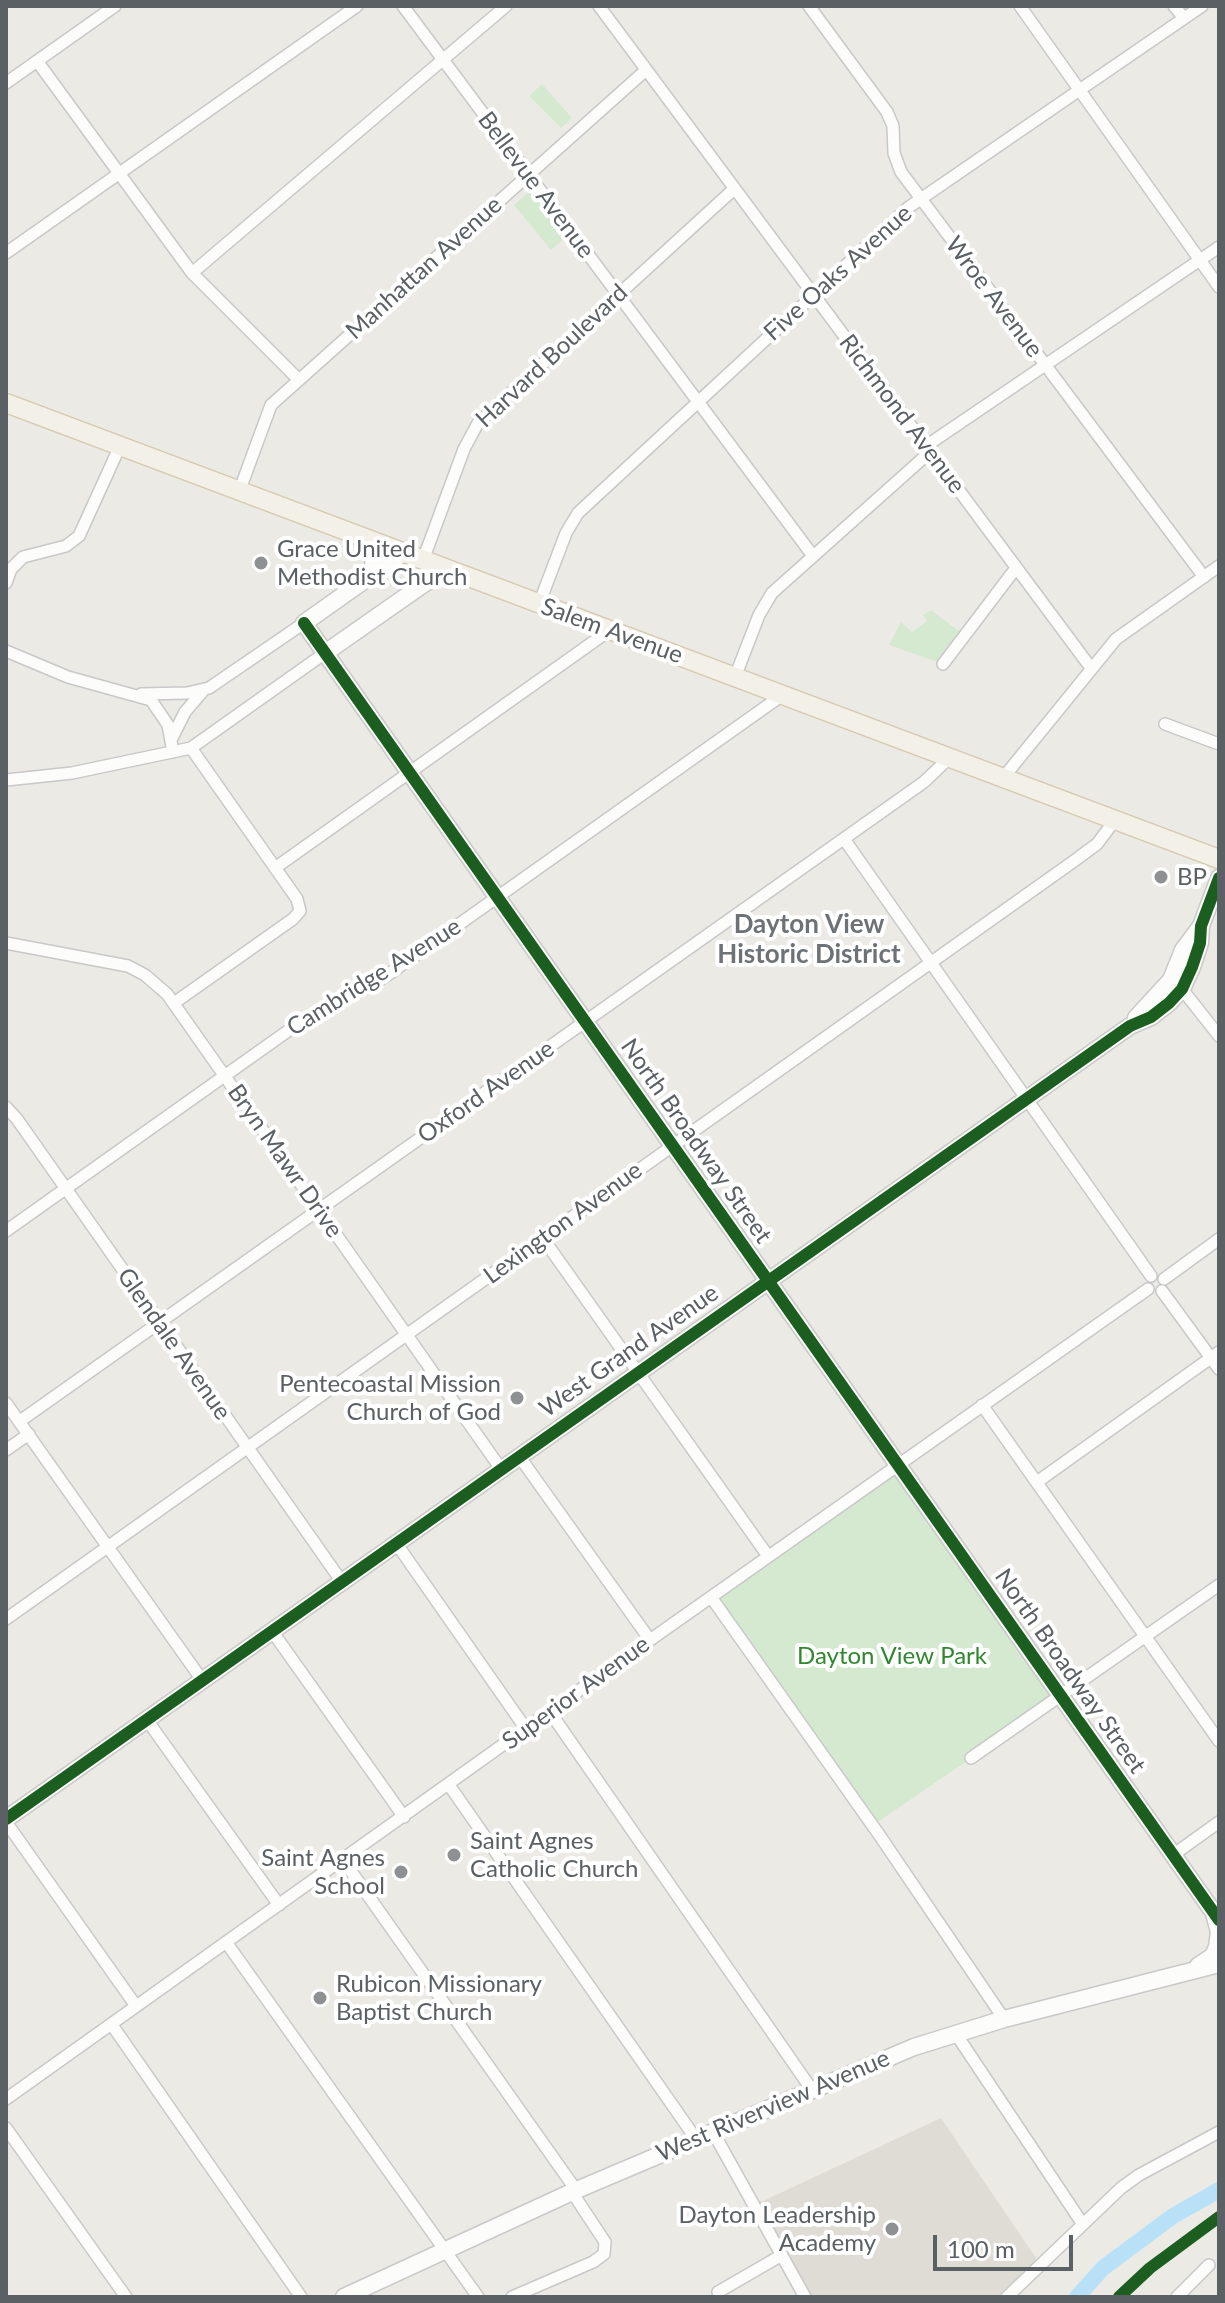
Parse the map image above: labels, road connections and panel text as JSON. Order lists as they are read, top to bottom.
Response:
{
  "streets": {
    "main road": ["Salem Avenue"],
    "street": [
      "Bellevue Avenue",
      "Manhattan Avenue",
      "Five Oaks Avenue",
      "Wroe Avenue",
      "Harvard Boulevard",
      "Richmond Avenue",
      "Cambridge Avenue",
      "Oxford Avenue",
      "North Broadway Street",
      "Bryn Mawr Drive",
      "Lexington Avenue",
      "Glendale Avenue",
      "West Grand Avenue",
      "Superior Avenue",
      "West Riverview Avenue"
    ]
  },
  "crossings": [
    ["Bellevue Avenue", "Manhattan Avenue"],
    ["Bellevue Avenue", "Five Oaks Avenue"],
    ["Bellevue Avenue", "Harvard Boulevard"],
    ["Manhattan Avenue", "Richmond Avenue"],
    ["Manhattan Avenue", "Salem Avenue"],
    ["Five Oaks Avenue", "Wroe Avenue"],
    ["Five Oaks Avenue", "Richmond Avenue"],
    ["Five Oaks Avenue", "Salem Avenue"],
    ["Harvard Boulevard", "Richmond Avenue"],
    ["Harvard Boulevard", "Salem Avenue"],
    ["Salem Avenue", "Cambridge Avenue"],
    ["Salem Avenue", "Oxford Avenue"],
    ["Salem Avenue", "Lexington Avenue"],
    ["Cambridge Avenue", "North Broadway Street"],
    ["Cambridge Avenue", "Bryn Mawr Drive"],
    ["Cambridge Avenue", "Glendale Avenue"],
    ["Oxford Avenue", "North Broadway Street"],
    ["Oxford Avenue", "Bryn Mawr Drive"],
    ["Oxford Avenue", "Glendale Avenue"],
    ["North Broadway Street", "Lexington Avenue"],
    ["North Broadway Street", "West Grand Avenue"],
    ["North Broadway Street", "Superior Avenue"],
    ["Bryn Mawr Drive", "Lexington Avenue"],
    ["Bryn Mawr Drive", "West Grand Avenue"],
    ["Lexington Avenue", "Glendale Avenue"],
    ["Glendale Avenue", "West Grand Avenue"]
  ],
  "districts": ["Dayton View Historic District"],
  "parks": ["Dayton View Park"],
  "places": [
    "Grace United Methodist Church",
    "BP",
    "Pentecoastal Mission Church of God",
    "Saint Agnes Catholic Church",
    "Saint Agnes School",
    "Rubicon Missionary Baptist Church",
    "Dayton Leadership Academy"
  ],
  "scale_bar": "100 m"
}
